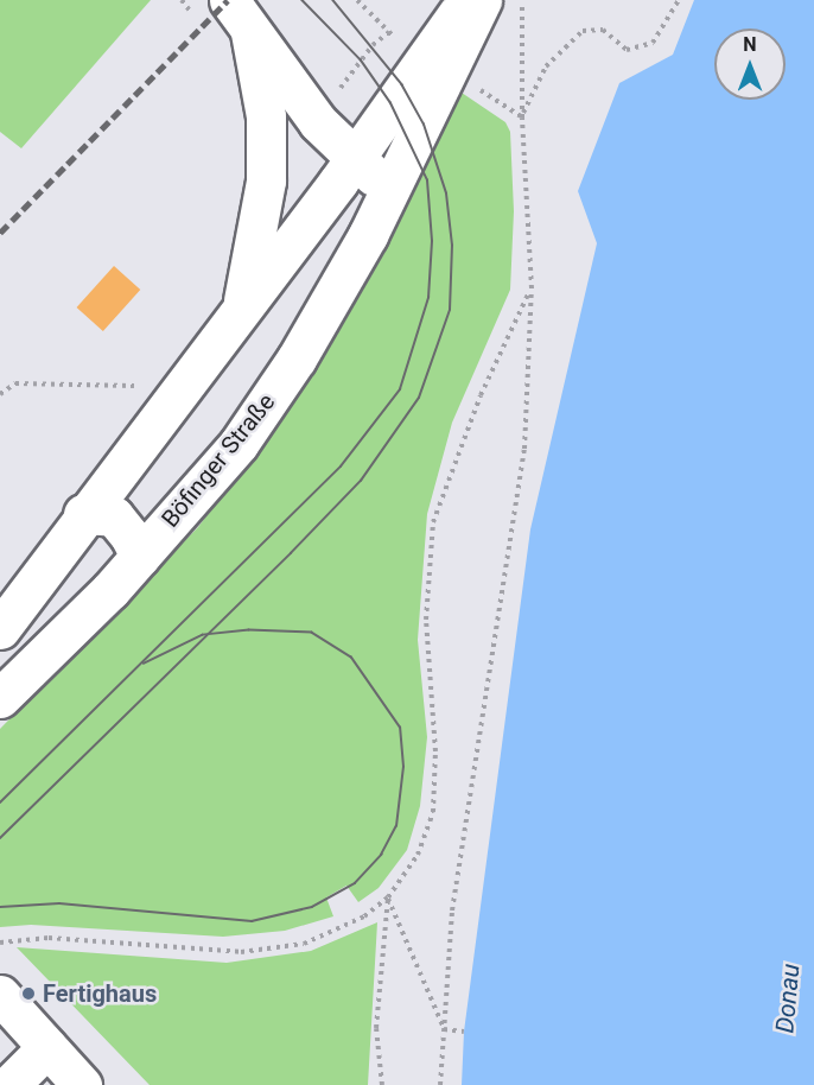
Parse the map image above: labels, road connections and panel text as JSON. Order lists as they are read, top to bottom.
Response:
{
  "streets": {
    "street": ["Böfinger Straße"]
  },
  "water": ["Donau"],
  "places": ["Fertighaus"],
  "north": "top"
}
